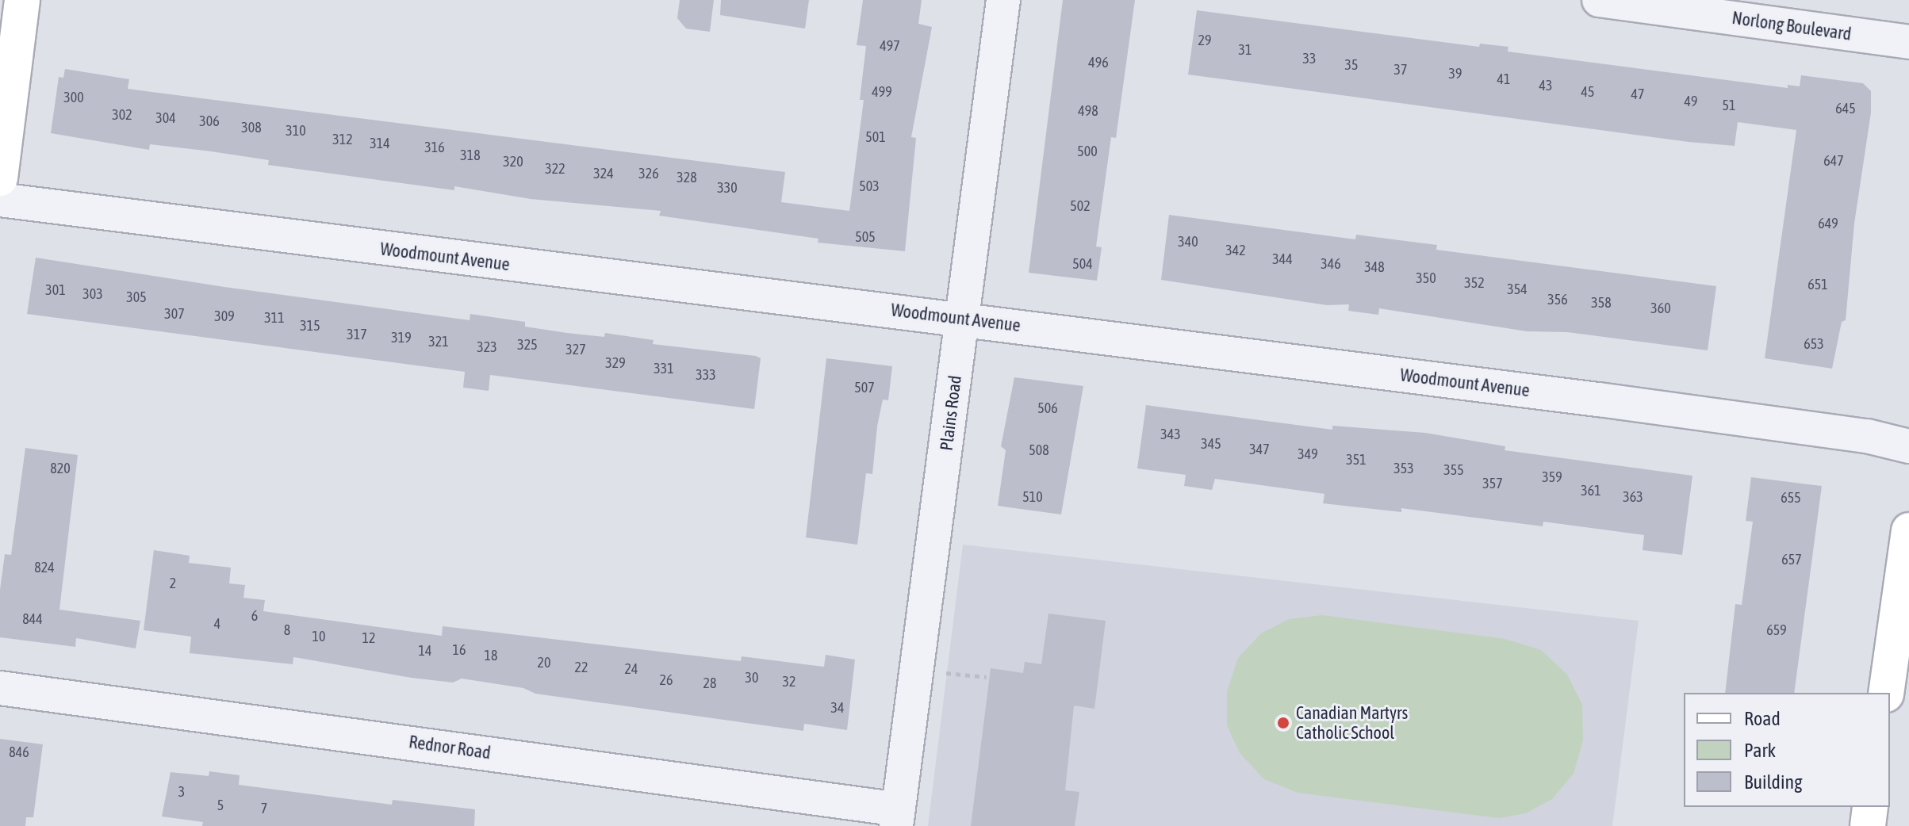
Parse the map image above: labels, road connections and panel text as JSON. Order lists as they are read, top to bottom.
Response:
{
  "streets": {
    "street": [
      "Norlong Boulevard",
      "Woodmount Avenue",
      "Plains Road",
      "Rednor Road"
    ]
  },
  "crossings": [
    ["Woodmount Avenue", "Plains Road"],
    ["Plains Road", "Rednor Road"]
  ],
  "places": ["Canadian Martyrs Catholic School"],
  "house_numbers": [
    "29",
    "497",
    "31",
    "33",
    "496",
    "35",
    "37",
    "39",
    "41",
    "43",
    "499",
    "45",
    "47",
    "300",
    "49",
    "51",
    "645",
    "498",
    "302",
    "304",
    "306",
    "308",
    "310",
    "501",
    "312",
    "314",
    "316",
    "500",
    "318",
    "647",
    "320",
    "322",
    "324",
    "326",
    "328",
    "503",
    "330",
    "502",
    "649",
    "505",
    "340",
    "342",
    "344",
    "504",
    "346",
    "348",
    "350",
    "352",
    "651",
    "354",
    "301",
    "303",
    "305",
    "356",
    "358",
    "360",
    "307",
    "309",
    "311",
    "315",
    "317",
    "319",
    "321",
    "653",
    "325",
    "323",
    "327",
    "329",
    "331",
    "333",
    "507",
    "506",
    "343",
    "345",
    "347",
    "508",
    "349",
    "351",
    "820",
    "353",
    "355",
    "359",
    "357",
    "361",
    "510",
    "363",
    "655",
    "657",
    "824",
    "2",
    "6",
    "844",
    "4",
    "8",
    "659",
    "10",
    "12",
    "16",
    "14",
    "18",
    "20",
    "22",
    "24",
    "30",
    "26",
    "32",
    "28",
    "34",
    "846",
    "3",
    "5",
    "7"
  ],
  "legend": ["Road", "Park", "Building"]
}
